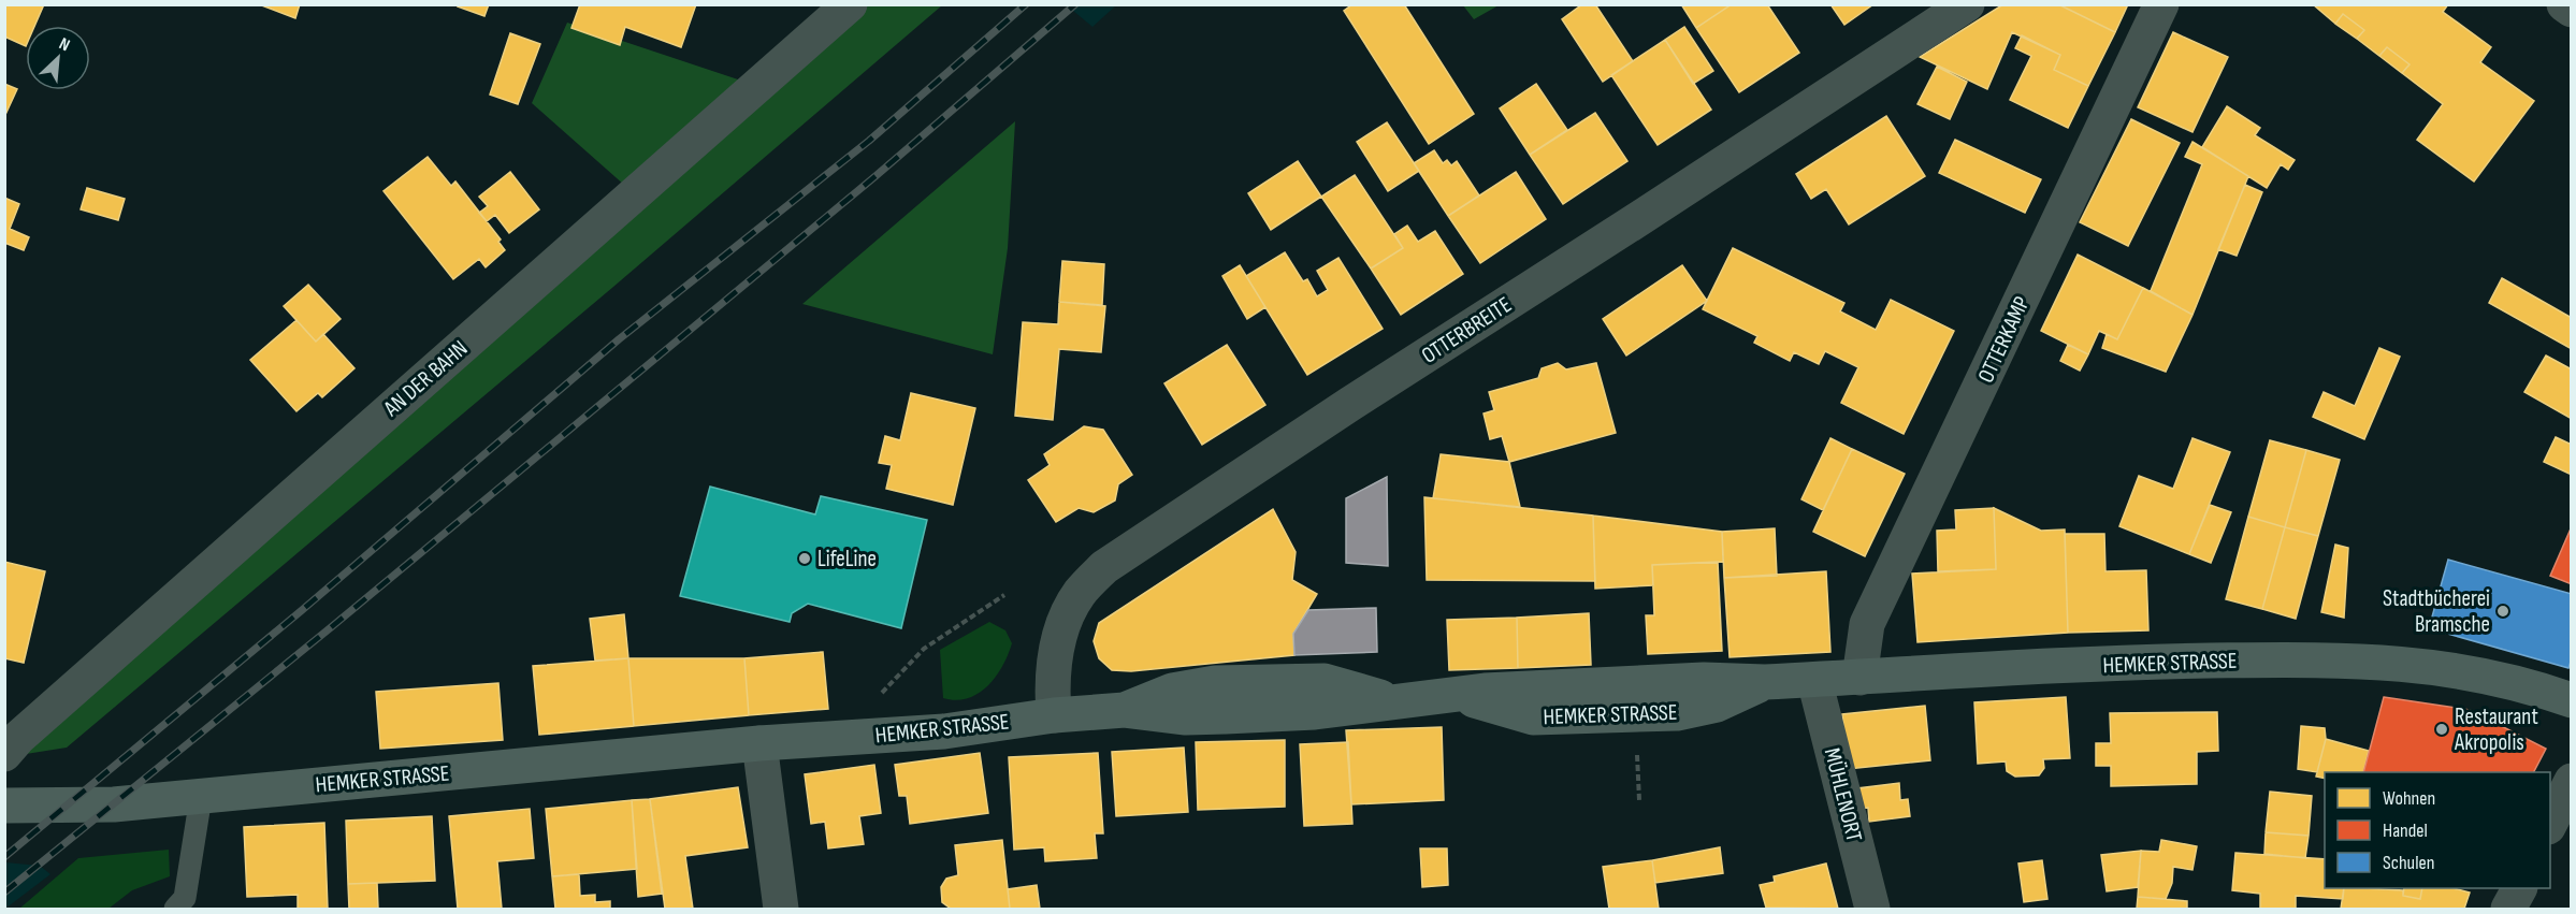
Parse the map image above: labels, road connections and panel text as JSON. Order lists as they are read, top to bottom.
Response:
{
  "streets": {
    "main road": ["HEMKER STRASSE"],
    "street": [
      "OTTERBREITE",
      "OTTERKAMP",
      "AN DER BAHN",
      "MÜHLENORT"
    ]
  },
  "crossings": [
    ["OTTERBREITE", "HEMKER STRASSE"],
    ["OTTERKAMP", "HEMKER STRASSE"],
    ["HEMKER STRASSE", "MÜHLENORT"]
  ],
  "places": ["LifeLine", "Stadtbücherei Bramsche", "Restaurant Akropolis"],
  "legend": ["Wohnen", "Handel", "Schulen"],
  "north": "top right"
}
